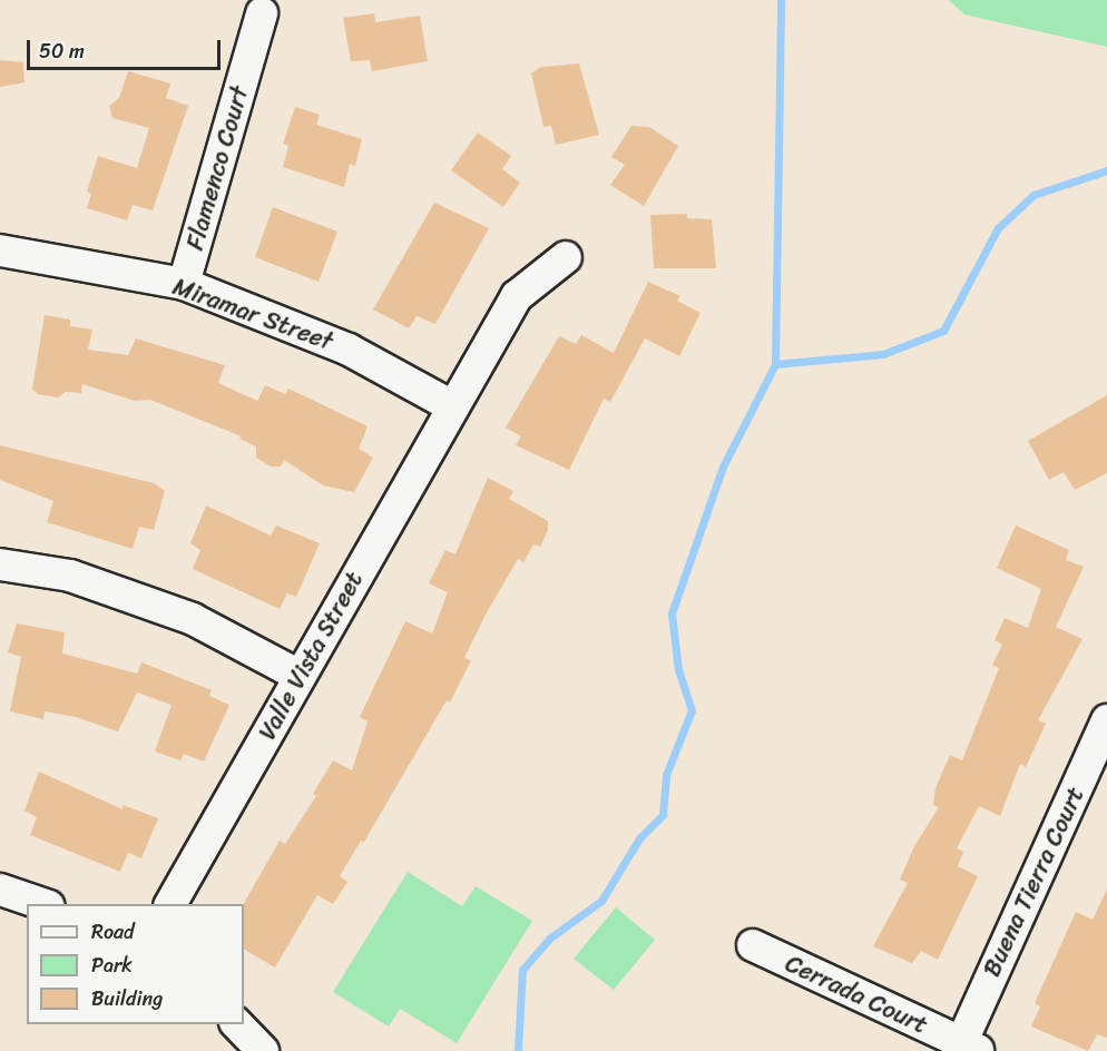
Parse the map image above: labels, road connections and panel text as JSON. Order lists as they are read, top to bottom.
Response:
{
  "streets": {
    "street": [
      "Flamenco Court",
      "Miramar Street",
      "Valle Vista Street",
      "Buena Tierra Court",
      "Cerrada Court"
    ]
  },
  "crossings": [
    ["Flamenco Court", "Miramar Street"],
    ["Miramar Street", "Valle Vista Street"],
    ["Buena Tierra Court", "Cerrada Court"]
  ],
  "legend": ["Road", "Park", "Building"],
  "scale_bar": "50 m"
}
